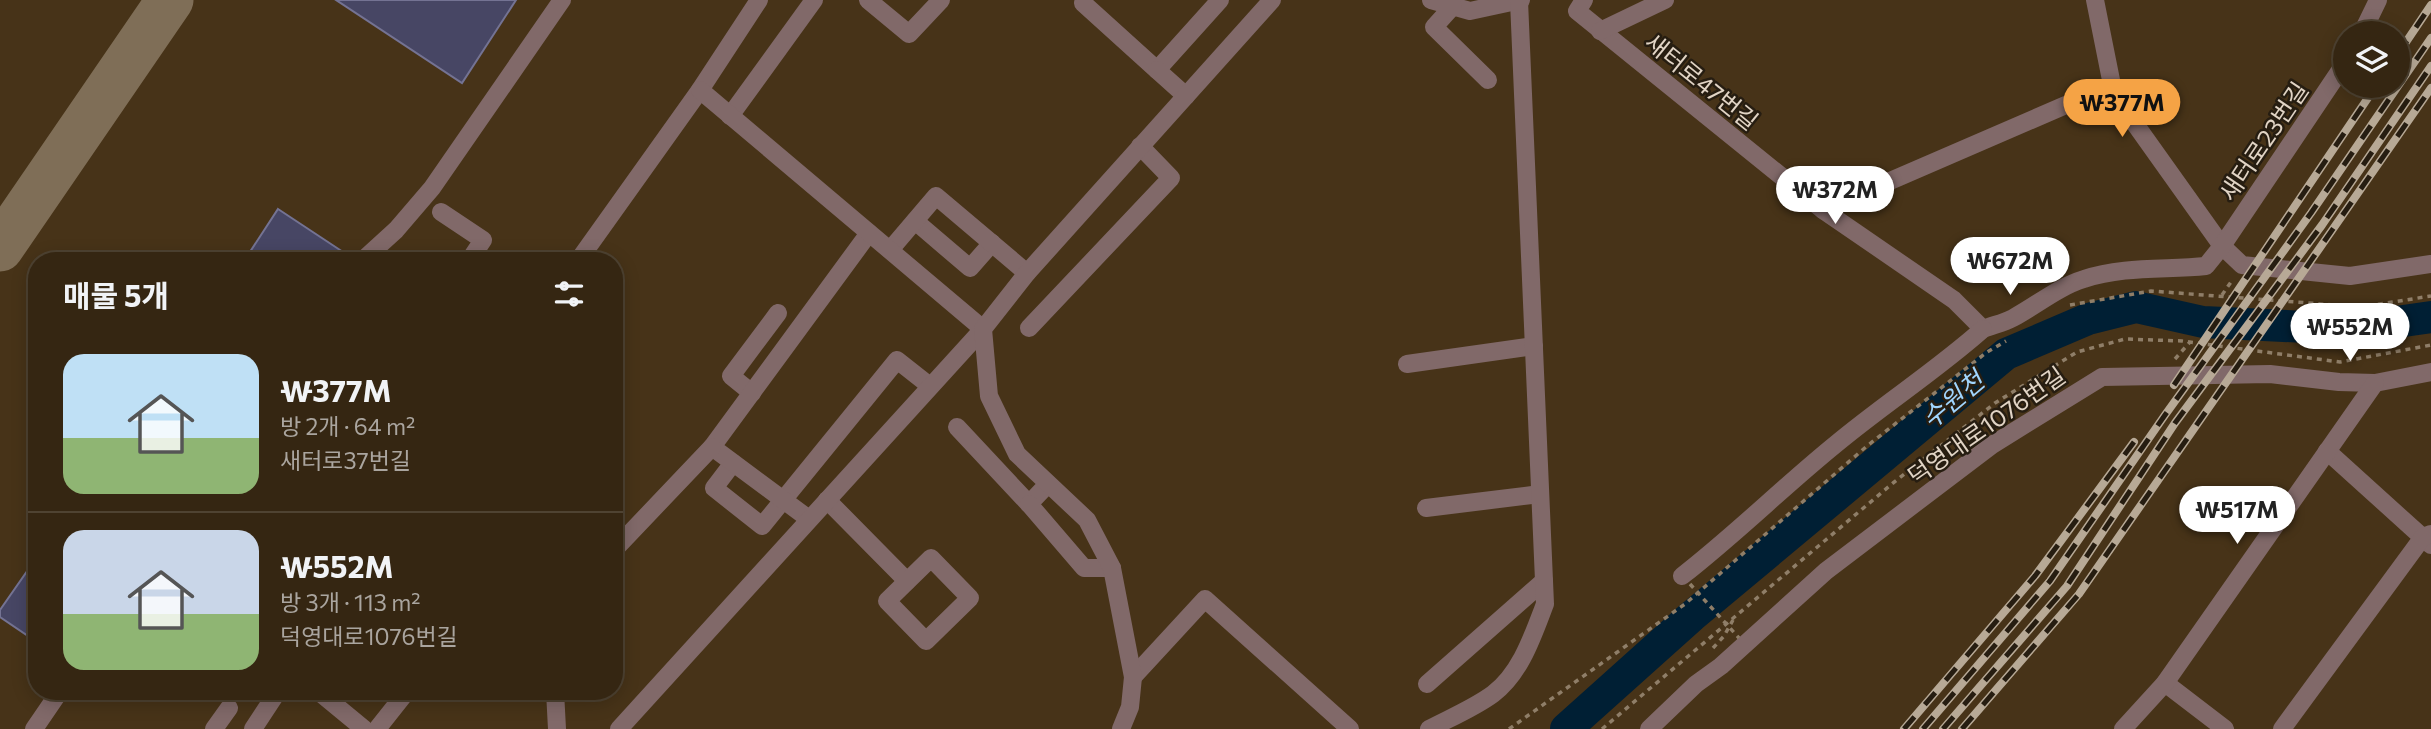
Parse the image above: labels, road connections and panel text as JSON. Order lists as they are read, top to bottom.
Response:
{
  "streets": {
    "street": ["새터로47번길", "새터로23번길", "덕영대로1076번길"]
  },
  "crossings": [
    ["새터로47번길", "새터로23번길"]
  ],
  "water": ["수원천"],
  "page": {
    "price": [
      "₩377M",
      "₩372M",
      "₩672M",
      "₩552M",
      "₩517M"
    ],
    "heading": "매물 5개",
    "list": [
      {
        "name": "₩377M",
        "note": "방 2개 · 64 m² · 새터로37번길"
      },
      {
        "name": "₩552M",
        "note": "방 3개 · 113 m² · 덕영대로1076번길"
      }
    ]
  }
}
